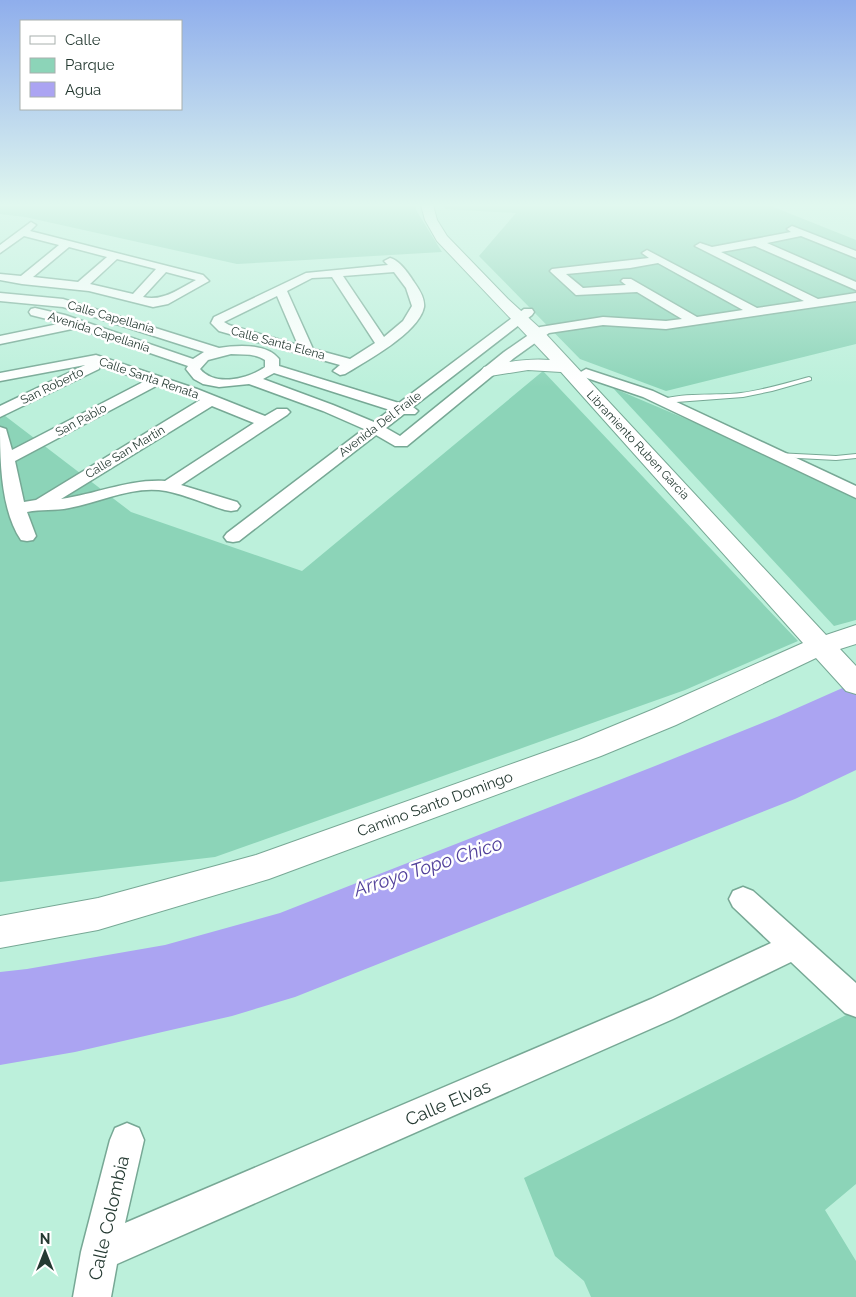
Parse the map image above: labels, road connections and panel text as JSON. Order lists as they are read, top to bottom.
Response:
{
  "streets": {
    "street": [
      "Calle Capellanía",
      "Avenida Capellanía",
      "Calle Santa Elena",
      "Calle Santa Renata",
      "San Roberto",
      "San Pablo",
      "Avenida Del Fraile",
      "Libramiento Ruben Garcia",
      "Calle San Martin",
      "Camino Santo Domingo",
      "Calle Elvas",
      "Calle Colombia"
    ]
  },
  "crossings": [
    ["Calle Capellanía", "Avenida Capellanía"],
    ["Calle Santa Renata", "San Roberto"],
    ["Calle Santa Renata", "San Pablo"],
    ["Calle Santa Renata", "Calle San Martin"],
    ["Avenida Del Fraile", "Libramiento Ruben Garcia"],
    ["Libramiento Ruben Garcia", "Camino Santo Domingo"],
    ["Calle Elvas", "Calle Colombia"]
  ],
  "water": ["Arroyo Topo Chico"],
  "legend": ["Calle", "Parque", "Agua"],
  "north": "top"
}
